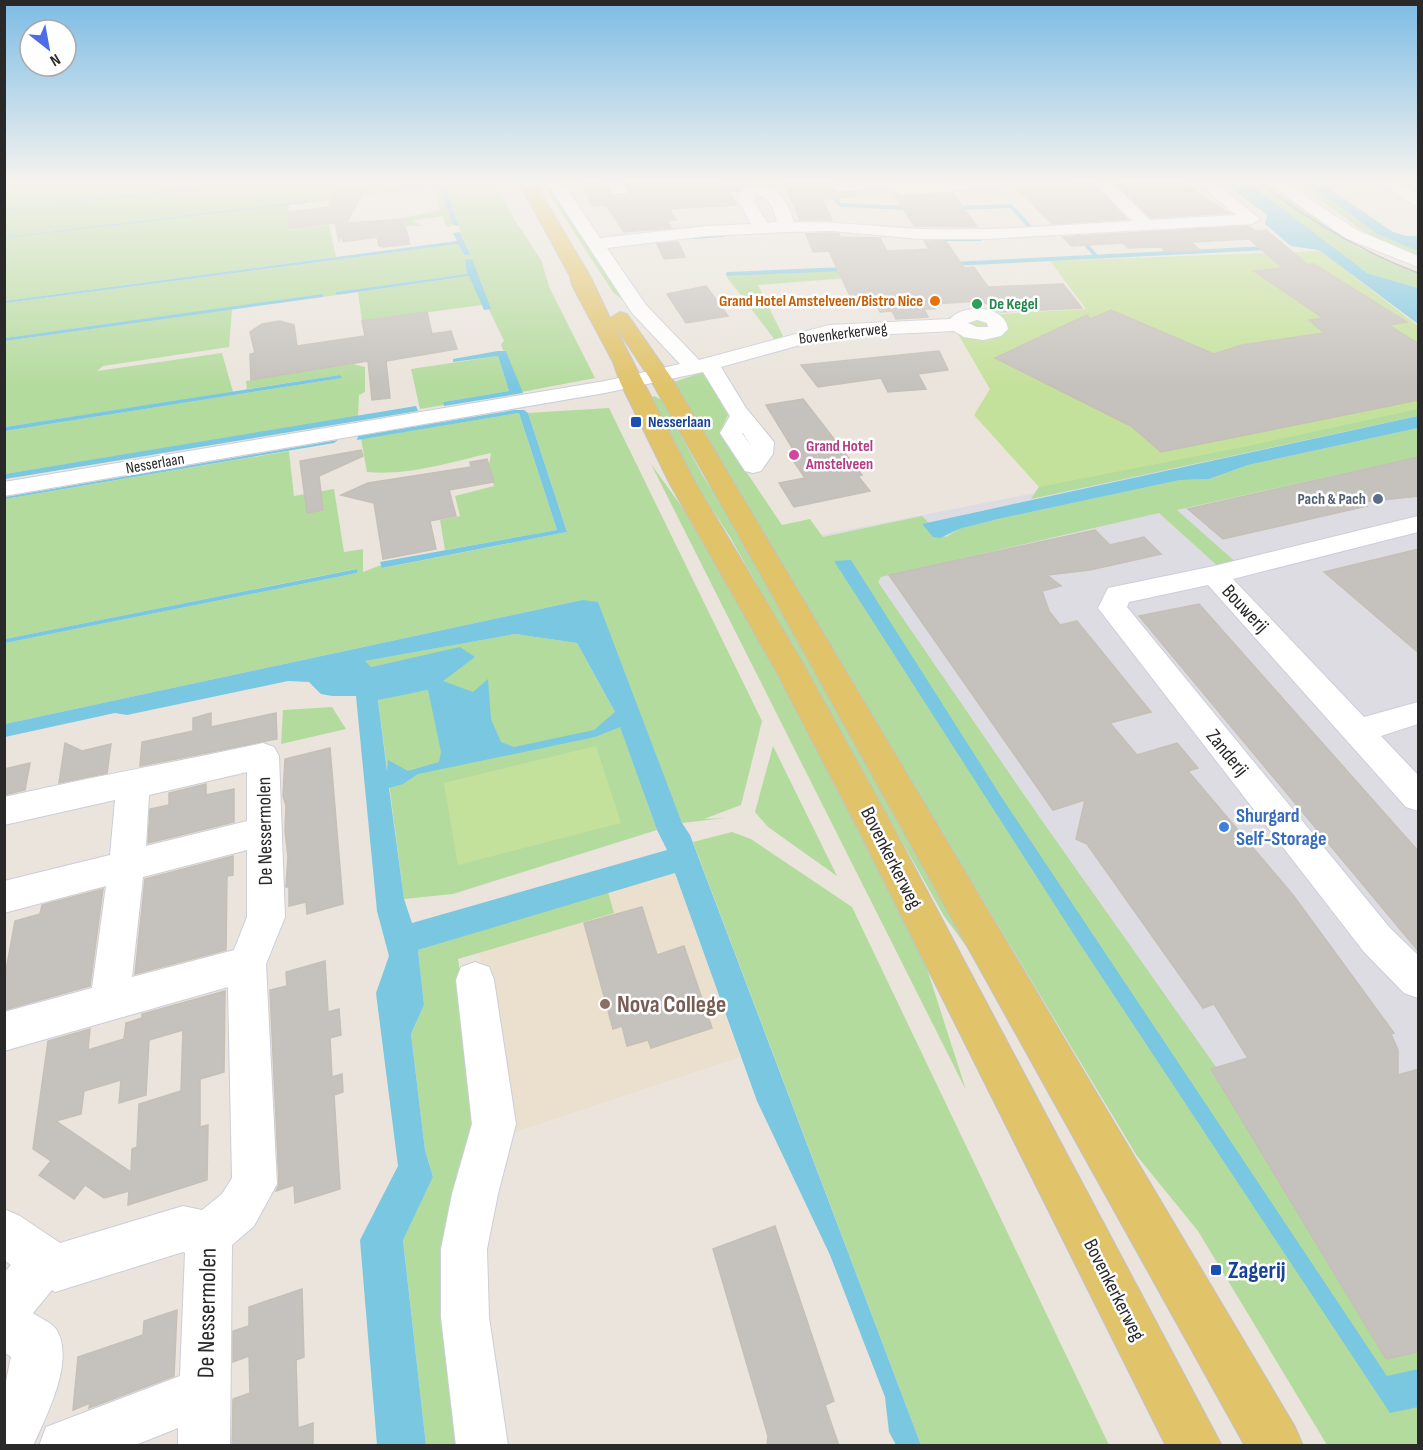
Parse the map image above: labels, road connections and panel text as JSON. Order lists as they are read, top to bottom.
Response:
{
  "streets": {
    "main road": ["Bovenkerkerweg"],
    "street": [
      "Nesserlaan",
      "Bouwerij",
      "Zanderij",
      "De Nessermolen"
    ]
  },
  "crossings": [
    ["Bovenkerkerweg", "Nesserlaan"],
    ["Bouwerij", "Zanderij"]
  ],
  "places": {
    "other": [
      "Grand Hotel Amstelveen/Bistro Nice",
      "De Kegel",
      "Grand Hotel Amstelveen",
      "Pach & Pach",
      "Shurgard Self-Storage",
      "Nova College"
    ],
    "transit": ["Nesserlaan", "Zagerij"]
  },
  "north": "bottom right"
}
